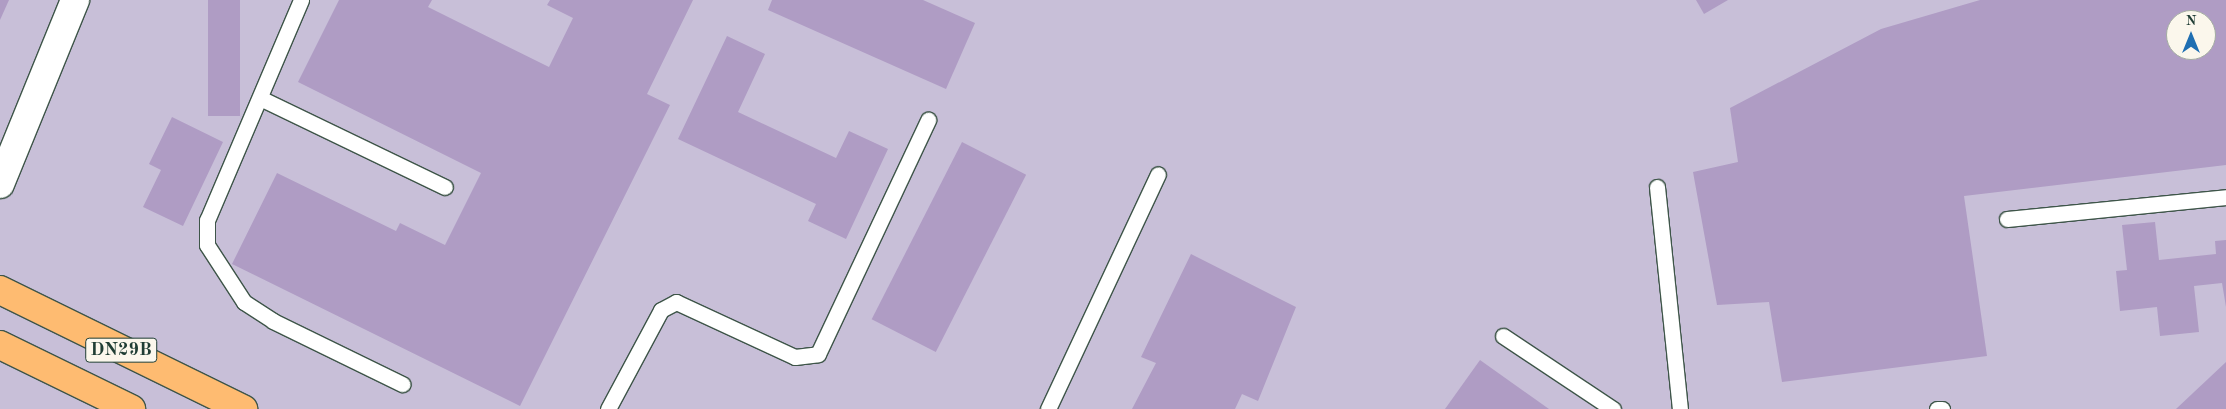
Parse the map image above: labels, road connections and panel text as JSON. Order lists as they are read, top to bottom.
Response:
{
  "streets": {
    "main road": ["DN29B"]
  },
  "north": "top"
}
